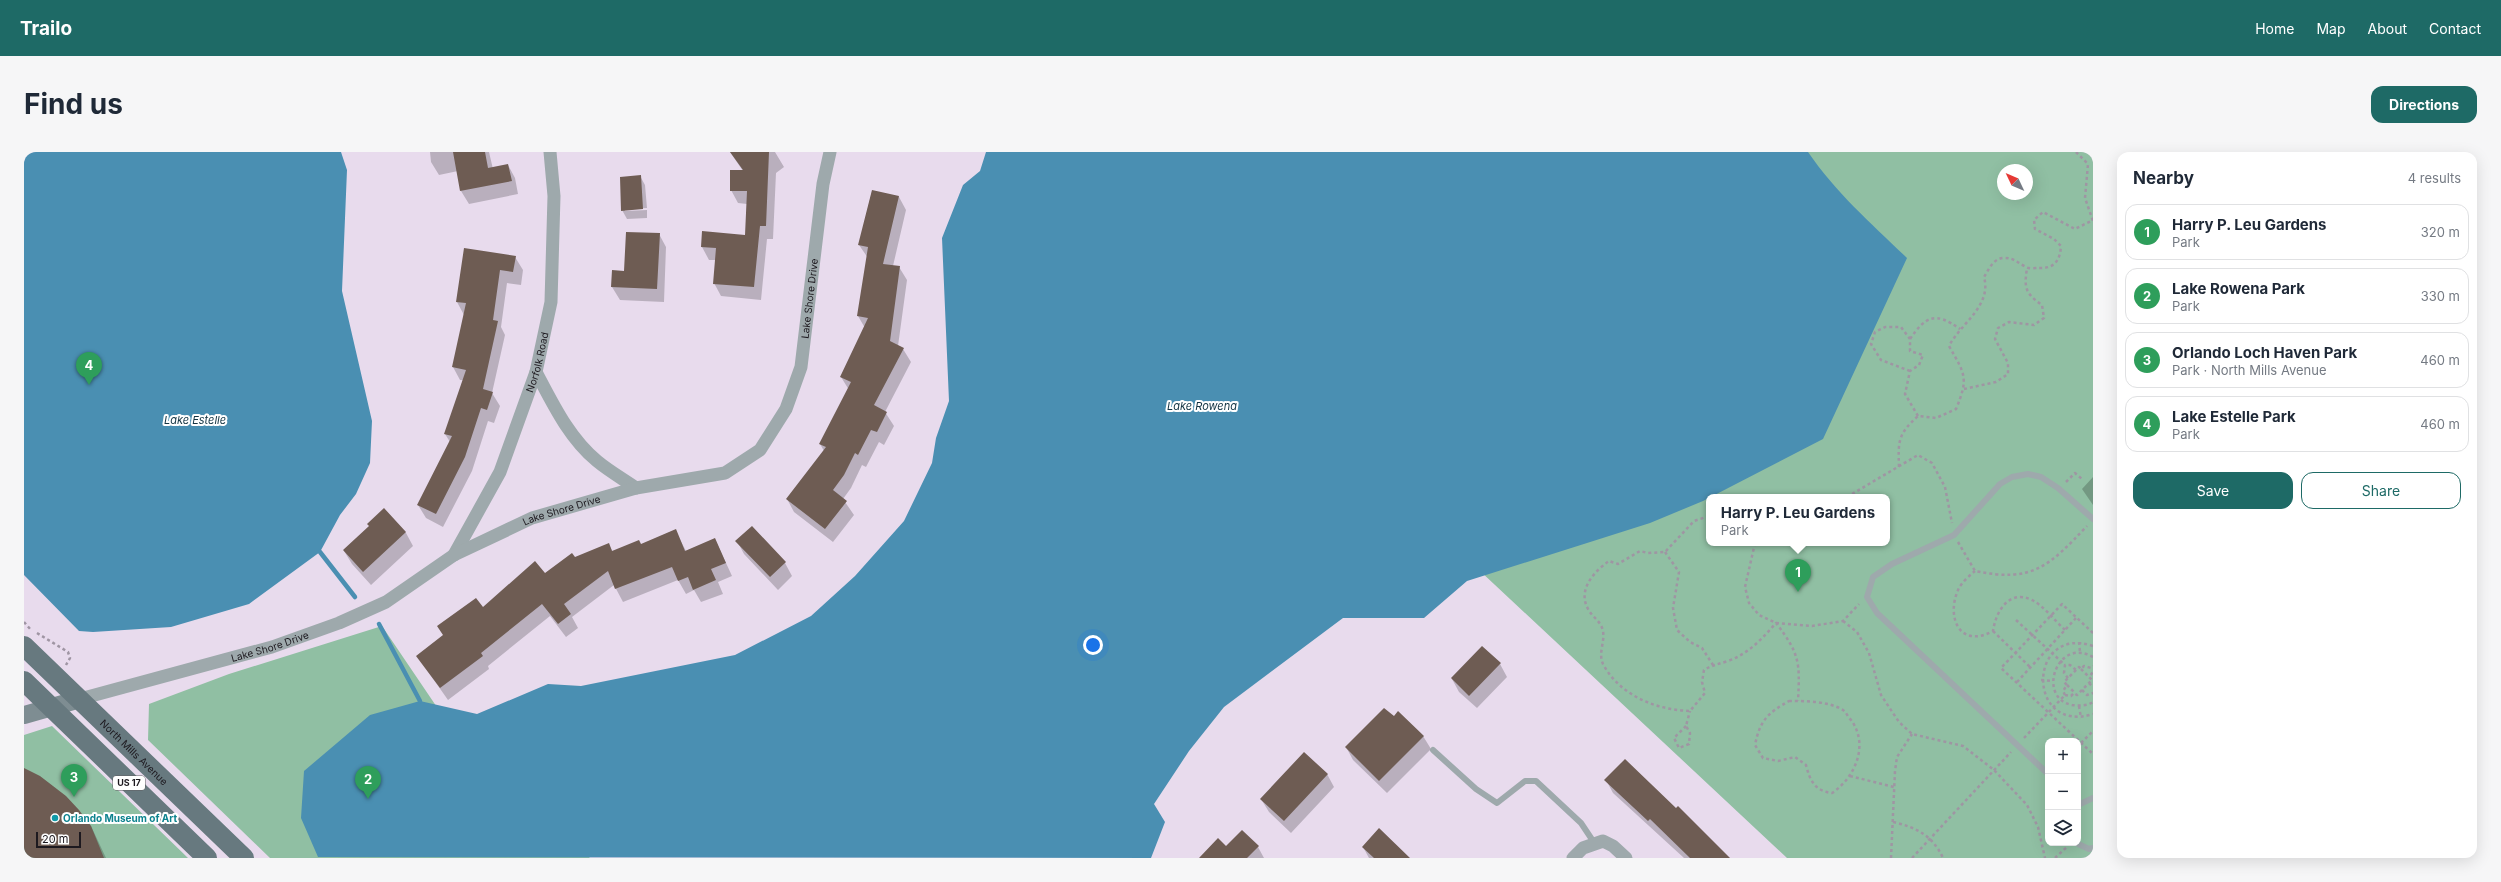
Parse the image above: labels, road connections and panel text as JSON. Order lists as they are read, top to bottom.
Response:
{
  "streets": {
    "main road": ["North Mills Avenue", "US 17"],
    "street": ["Lake Shore Drive", "Norfolk Road"]
  },
  "crossings": [
    ["Lake Shore Drive", "Norfolk Road"],
    ["Lake Shore Drive", "North Mills Avenue"]
  ],
  "water": ["Lake Rowena", "Lake Estelle"],
  "places": ["Orlando Museum of Art"],
  "scale_bar": "20 m",
  "north": "top left",
  "page": {
    "header": "Trailo",
    "nav": [
      "Home",
      "Map",
      "About",
      "Contact"
    ],
    "buttons": [
      "Directions",
      ["Save", "Share"]
    ],
    "title": "Find us",
    "heading": ["Nearby", "4 results"],
    "list": [
      {
        "mark": "1",
        "name": "Harry P. Leu Gardens",
        "note": "Park",
        "value": "320 m"
      },
      {
        "mark": "2",
        "name": "Lake Rowena Park",
        "note": "Park",
        "value": "330 m"
      },
      {
        "mark": "3",
        "name": "Orlando Loch Haven Park",
        "note": "Park · North Mills Avenue",
        "value": "460 m"
      },
      {
        "mark": "4",
        "name": "Lake Estelle Park",
        "note": "Park",
        "value": "460 m"
      }
    ],
    "pins": [
      "4",
      "1",
      "3",
      "2"
    ],
    "popup": ["Harry P. Leu Gardens", "Park"],
    "map_buttons": ["+", "−"],
    "scale": "20 m"
  }
}
